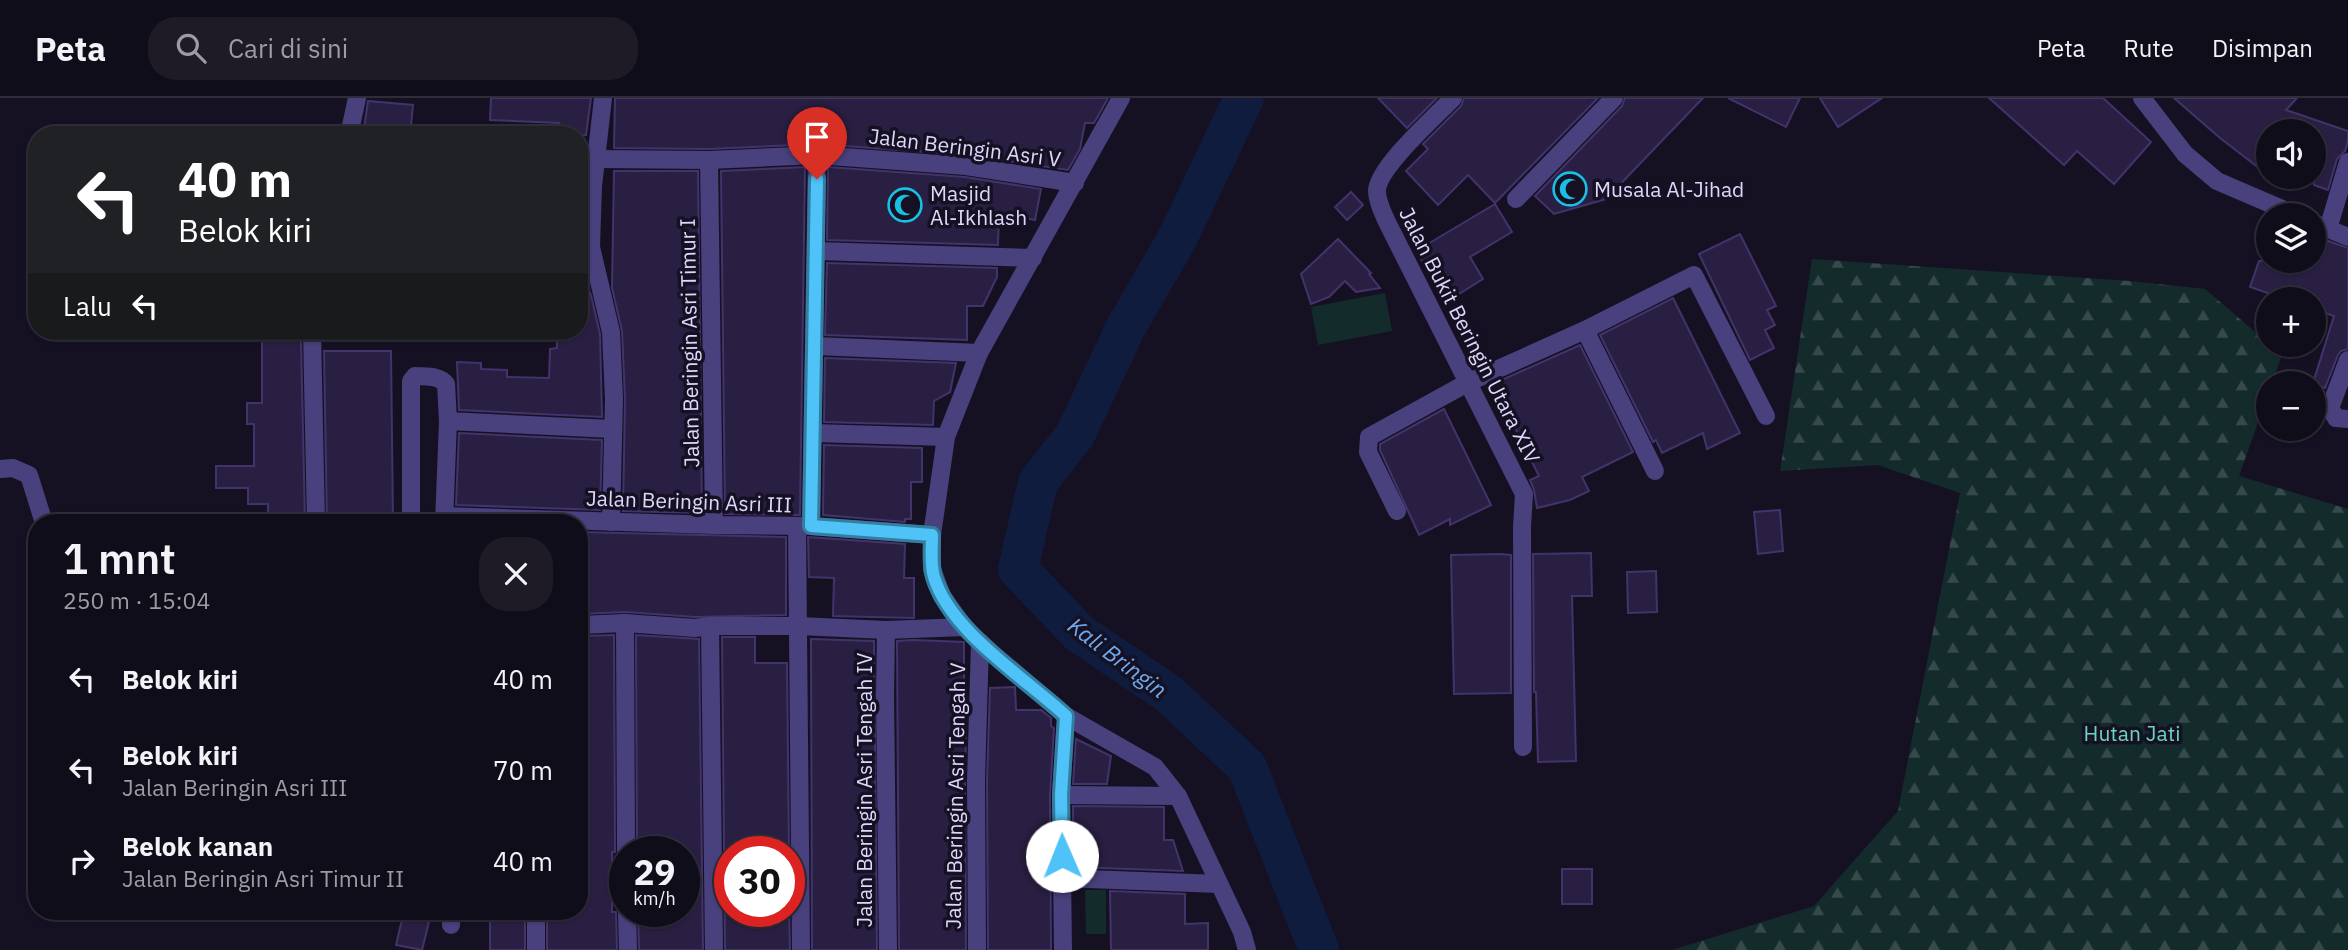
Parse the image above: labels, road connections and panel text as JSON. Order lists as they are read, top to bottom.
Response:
{
  "streets": {
    "street": [
      "Jalan Beringin Asri V",
      "Jalan Bukit Beringin Utara XIV",
      "Jalan Beringin Asri Timur I",
      "Jalan Beringin Asri III",
      "Jalan Beringin Asri Tengah IV",
      "Jalan Beringin Asri Tengah V"
    ]
  },
  "crossings": [
    ["Jalan Beringin Asri V", "Jalan Beringin Asri Timur I"],
    ["Jalan Beringin Asri Timur I", "Jalan Beringin Asri III"]
  ],
  "water": ["Kali Bringin"],
  "parks": ["Hutan Jati"],
  "places": {
    "mosque": ["Musala Al-Jihad", "Masjid Al-Ikhlash"]
  },
  "page": {
    "header": "Peta",
    "search": "Cari di sini",
    "nav": ["Peta", "Rute", "Disimpan"],
    "map_buttons": ["+", "−"],
    "turn": ["40 m", "Belok kiri"],
    "then": "Lalu",
    "heading": ["1 mnt", "250 m · 15:04"],
    "list": [
      {
        "name": "Belok kiri",
        "value": "40 m"
      },
      {
        "name": "Belok kiri",
        "note": "Jalan Beringin Asri III",
        "value": "70 m"
      },
      {
        "name": "Belok kanan",
        "note": "Jalan Beringin Asri Timur II",
        "value": "40 m"
      }
    ],
    "speed": "29 km/h",
    "limit": "30"
  }
}
